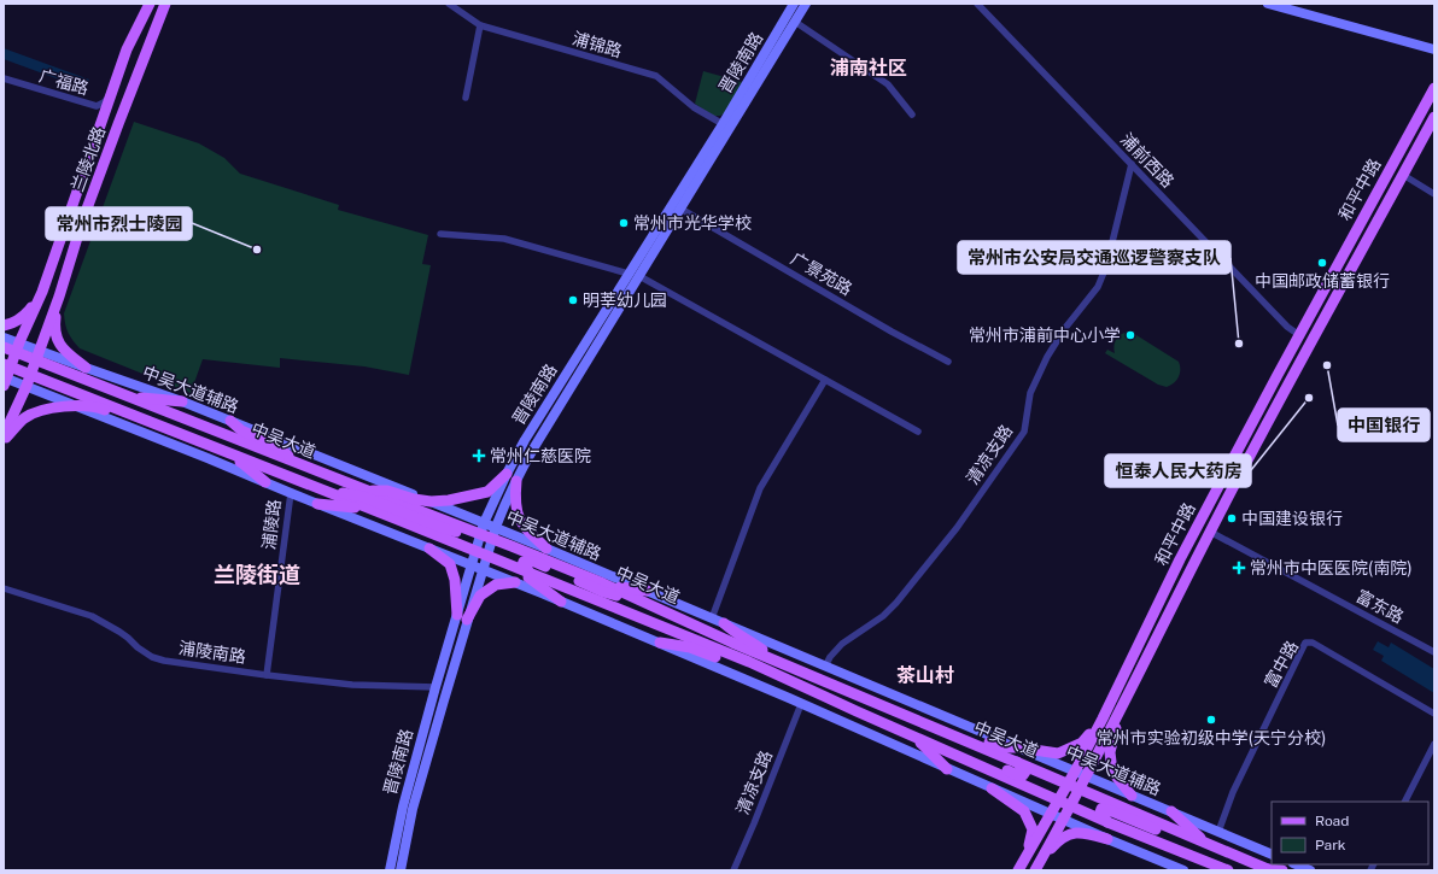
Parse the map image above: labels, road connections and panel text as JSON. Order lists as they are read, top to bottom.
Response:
{
  "streets": {
    "main road": [
      "晋陵南路",
      "兰陵北路",
      "和平中路",
      "中吴大道辅路",
      "中吴大道"
    ],
    "street": [
      "浦锦路",
      "广福路",
      "浦前西路",
      "广景苑路",
      "清凉支路",
      "浦陵路",
      "富东路",
      "浦陵南路",
      "富中路"
    ]
  },
  "crossings": [
    ["浦锦路", "晋陵南路"],
    ["晋陵南路", "广景苑路"],
    ["晋陵南路", "中吴大道辅路"],
    ["晋陵南路", "中吴大道"],
    ["晋陵南路", "浦陵南路"],
    ["广福路", "兰陵北路"],
    ["兰陵北路", "中吴大道辅路"],
    ["兰陵北路", "中吴大道"],
    ["浦前西路", "和平中路"],
    ["浦前西路", "清凉支路"],
    ["和平中路", "中吴大道辅路"],
    ["和平中路", "中吴大道"],
    ["和平中路", "富东路"],
    ["中吴大道辅路", "中吴大道"],
    ["中吴大道辅路", "清凉支路"],
    ["中吴大道辅路", "富中路"],
    ["浦陵路", "浦陵南路"]
  ],
  "districts": ["浦南社区", "兰陵街道", "茶山村"],
  "places": {
    "other": [
      "常州市光华学校",
      "常州市烈士陵园",
      "中国邮政储蓄银行",
      "明莘幼儿园",
      "常州市浦前中心小学",
      "常州市公安局交通巡逻警察支队",
      "中国银行",
      "恒泰人民大药房",
      "中国建设银行",
      "常州市实验初级中学(天宁分校)"
    ],
    "health": ["常州仁慈医院", "常州市中医医院(南院)"]
  },
  "legend": ["Road", "Park"]
}
